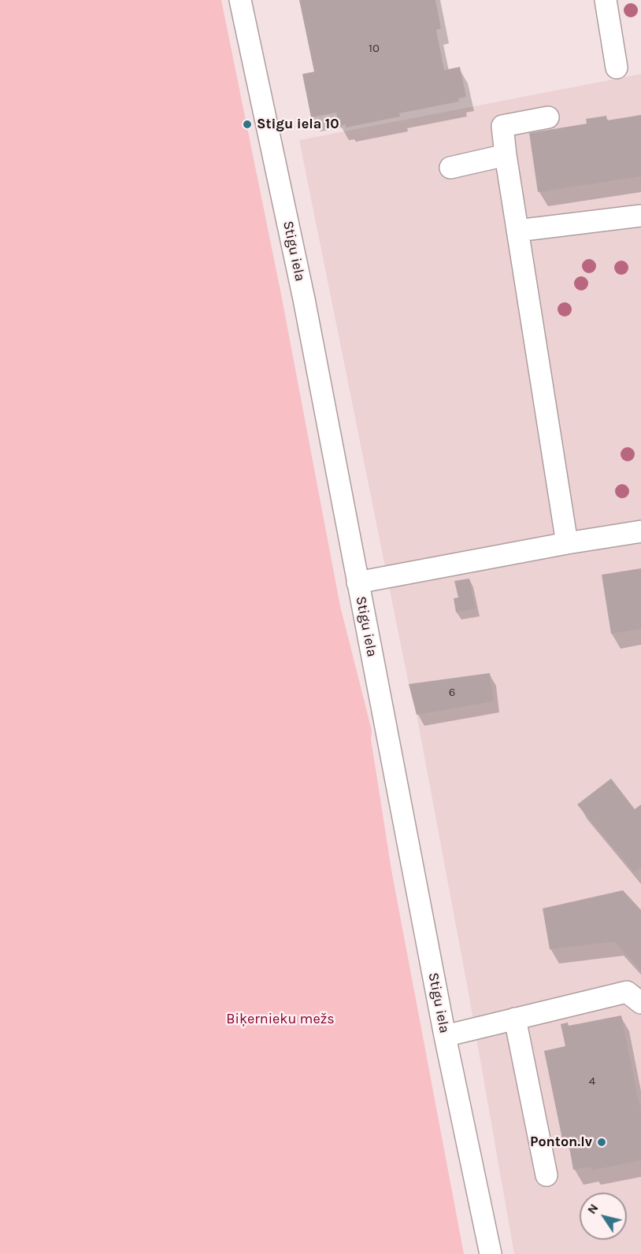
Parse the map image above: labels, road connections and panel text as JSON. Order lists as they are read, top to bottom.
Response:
{
  "streets": {
    "street": ["Stigu iela"]
  },
  "parks": ["Biķernieku mežs"],
  "places": ["Stigu iela 10", "Ponton.lv"],
  "house_numbers": ["10", "6", "4"],
  "north": "top left"
}
